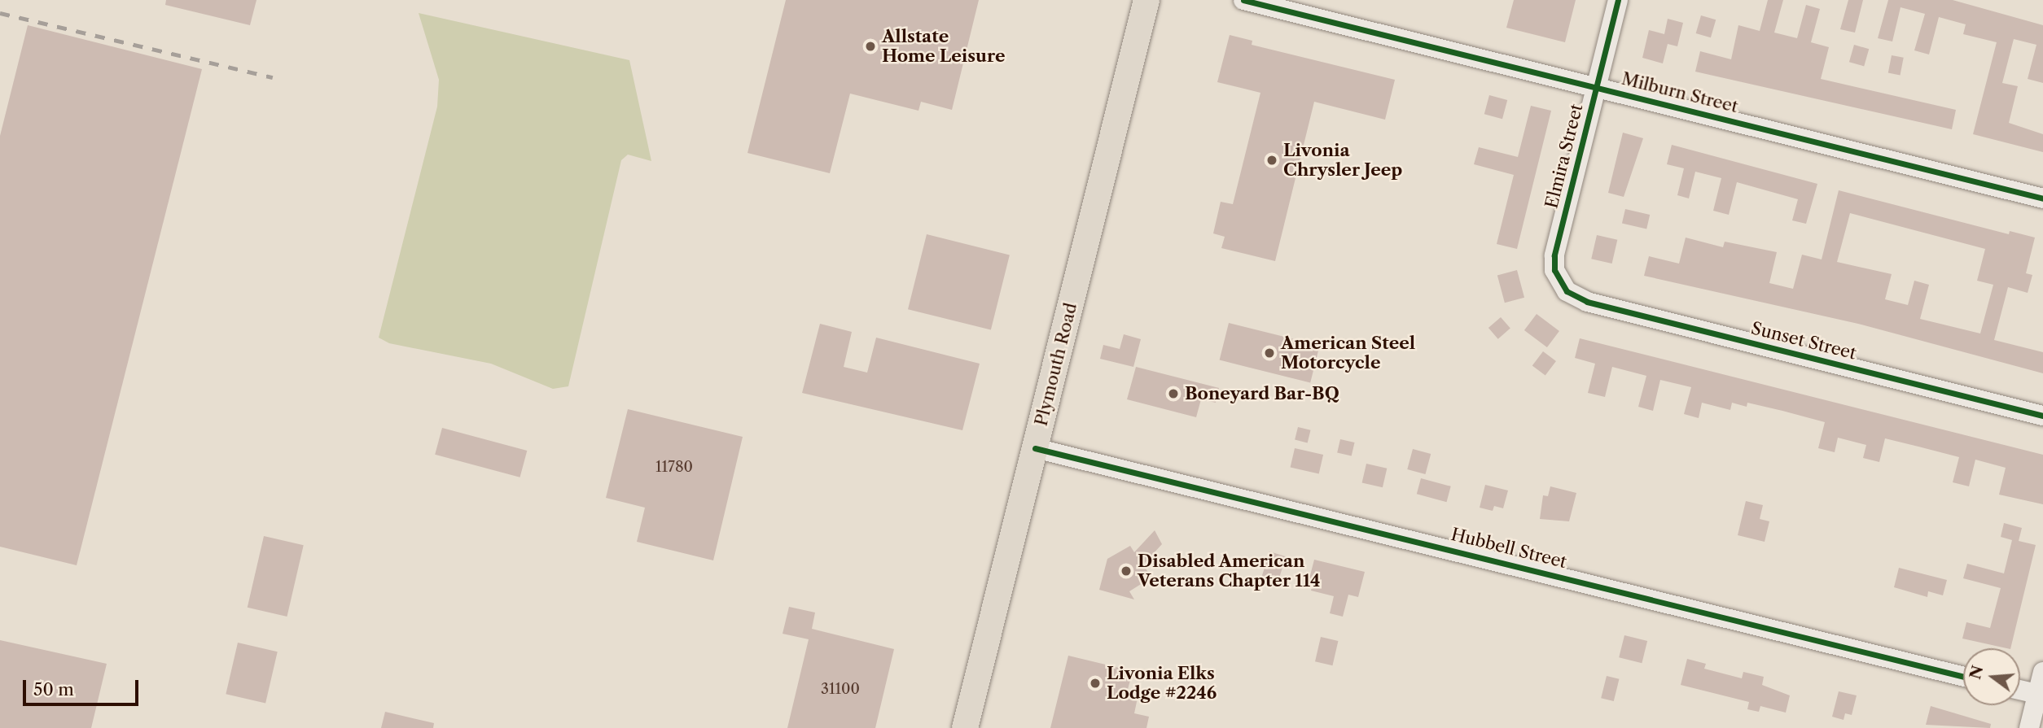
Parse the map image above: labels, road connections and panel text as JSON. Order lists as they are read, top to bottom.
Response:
{
  "streets": {
    "main road": ["Plymouth Road"],
    "street": [
      "Milburn Street",
      "Elmira Street",
      "Sunset Street",
      "Hubbell Street"
    ]
  },
  "crossings": [
    ["Milburn Street", "Elmira Street"],
    ["Elmira Street", "Sunset Street"],
    ["Plymouth Road", "Hubbell Street"]
  ],
  "places": [
    "Allstate Home Leisure",
    "Livonia Chrysler Jeep",
    "American Steel Motorcycle",
    "Boneyard Bar-BQ",
    "Disabled American Veterans Chapter 114",
    "Livonia Elks Lodge #2246"
  ],
  "house_numbers": ["11780", "31100"],
  "scale_bar": "50 m",
  "north": "left"
}
